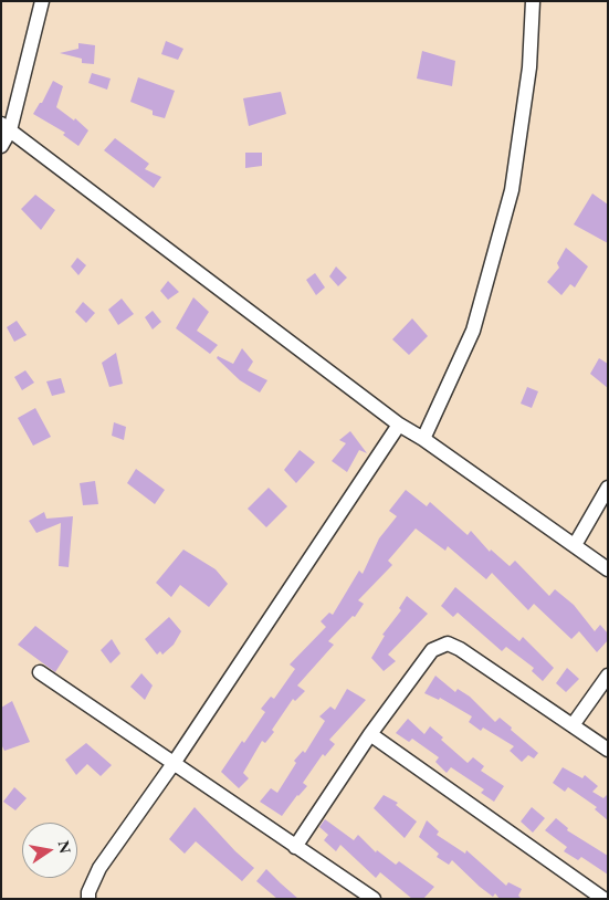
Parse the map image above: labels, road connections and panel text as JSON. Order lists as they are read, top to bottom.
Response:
{
  "north": "right"
}
